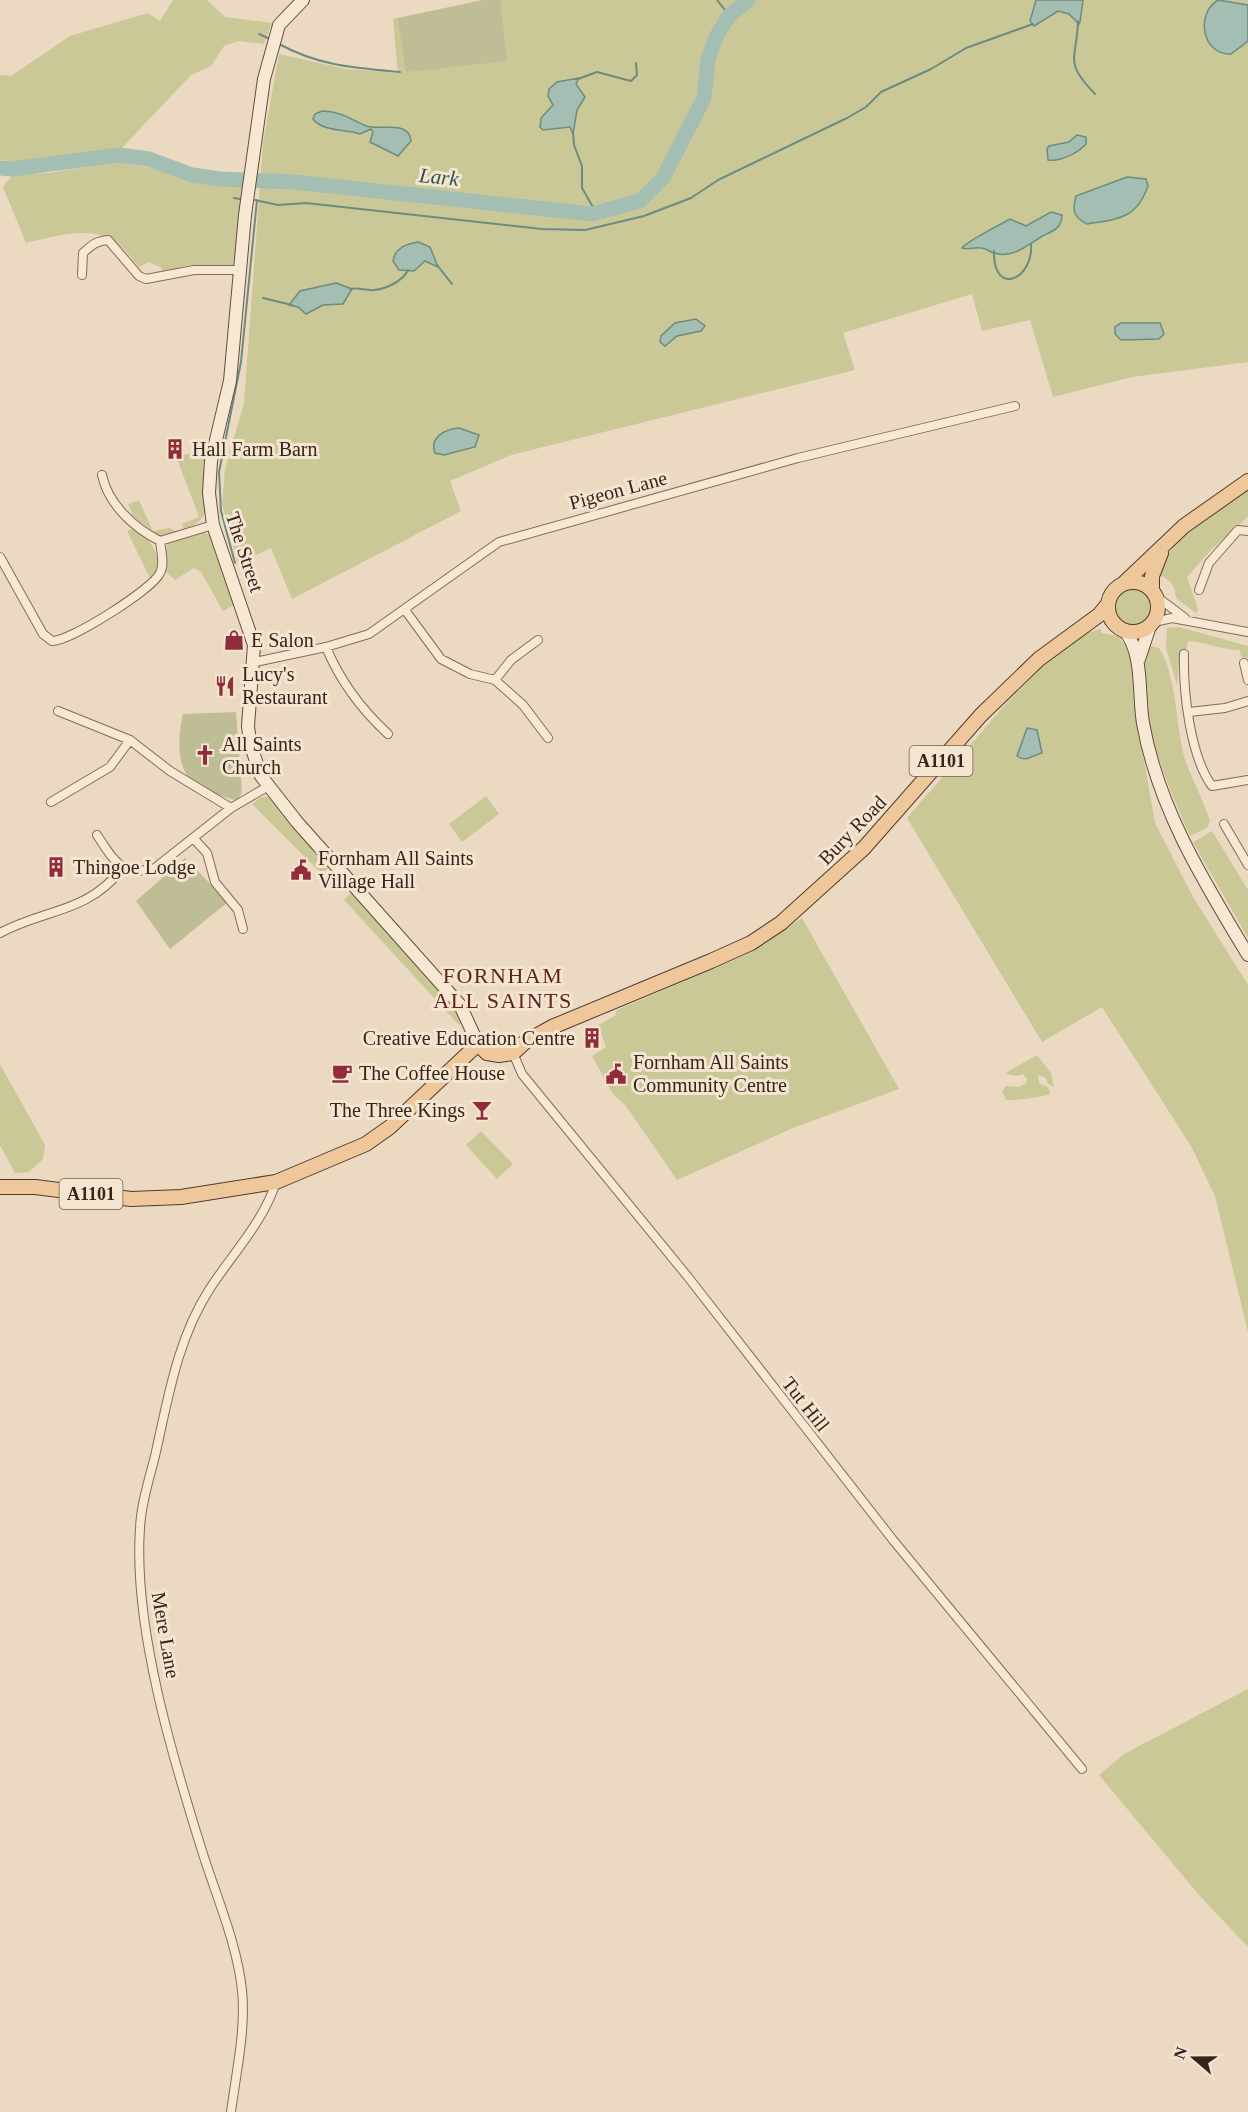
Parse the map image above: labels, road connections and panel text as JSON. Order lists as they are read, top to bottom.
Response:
{
  "streets": {
    "main road": ["The Street", "A1101", "Bury Road"],
    "street": ["Pigeon Lane", "Tut Hill", "Mere Lane"]
  },
  "crossings": [
    ["Pigeon Lane", "The Street"],
    ["The Street", "A1101"],
    ["A1101", "Mere Lane"],
    ["Bury Road", "Tut Hill"]
  ],
  "districts": ["FORNHAM ALL SAINTS"],
  "water": ["Lark"],
  "places": {
    "building": ["Hall Farm Barn", "Thingoe Lodge", "Creative Education Centre"],
    "shop": ["E Salon"],
    "restaurant": ["Lucy's Restaurant"],
    "church": ["All Saints Church"],
    "public building": ["Fornham All Saints Village Hall", "Fornham All Saints Community Centre"],
    "cafe": ["The Coffee House"],
    "bar": ["The Three Kings"]
  },
  "north": "left"
}
